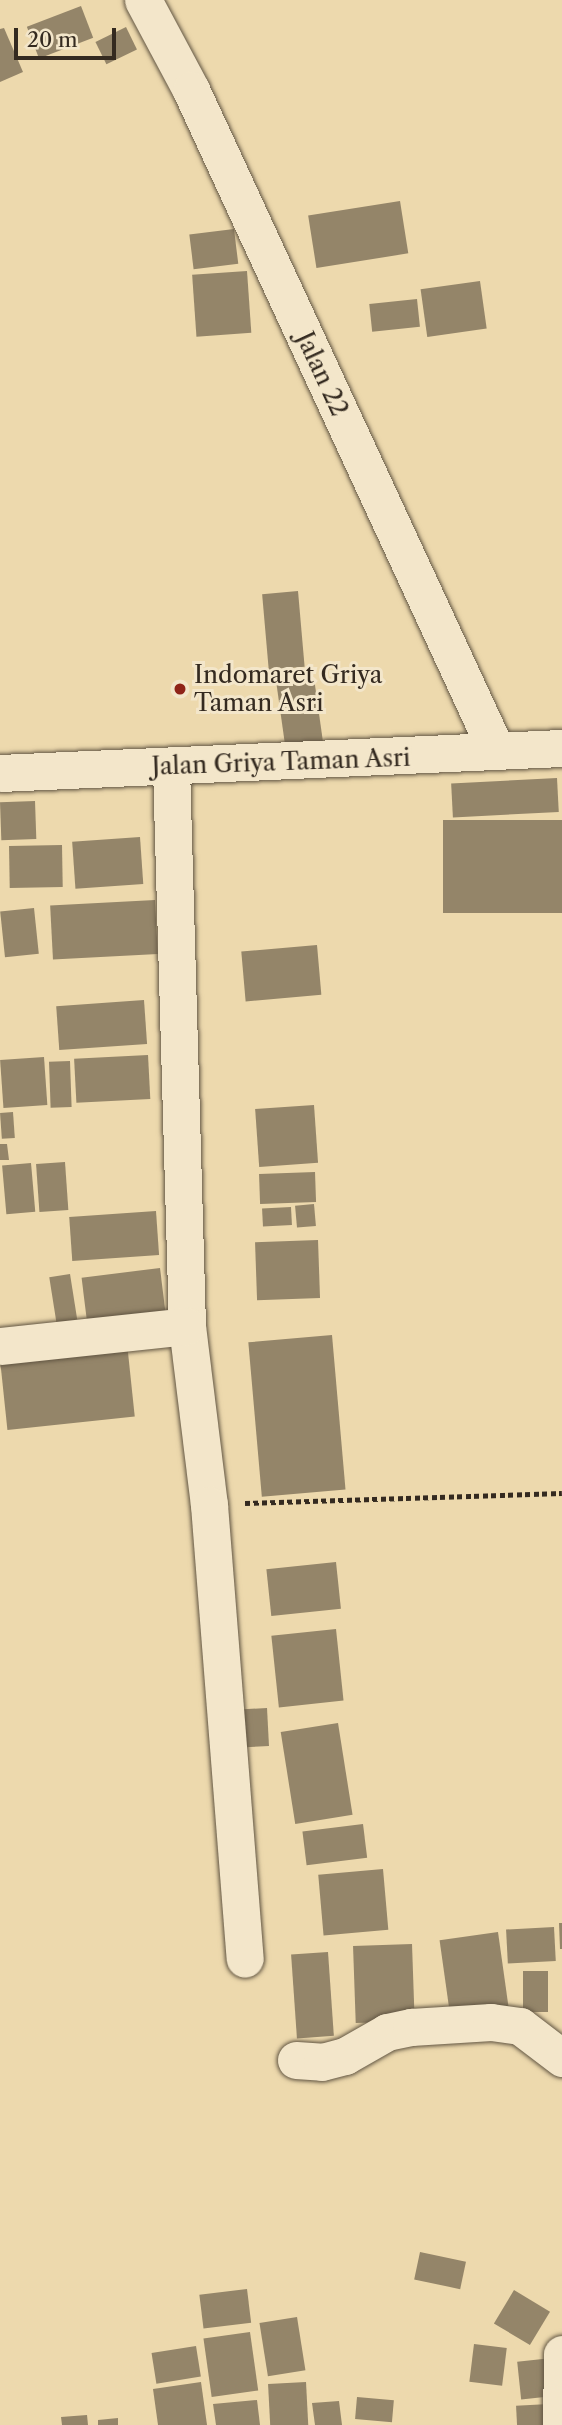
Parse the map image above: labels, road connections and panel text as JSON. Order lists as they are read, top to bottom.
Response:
{
  "streets": {
    "street": ["Jalan 22", "Jalan Griya Taman Asri"]
  },
  "crossings": [
    ["Jalan 22", "Jalan Griya Taman Asri"]
  ],
  "places": ["Indomaret Griya Taman Asri"],
  "scale_bar": "20 m"
}
